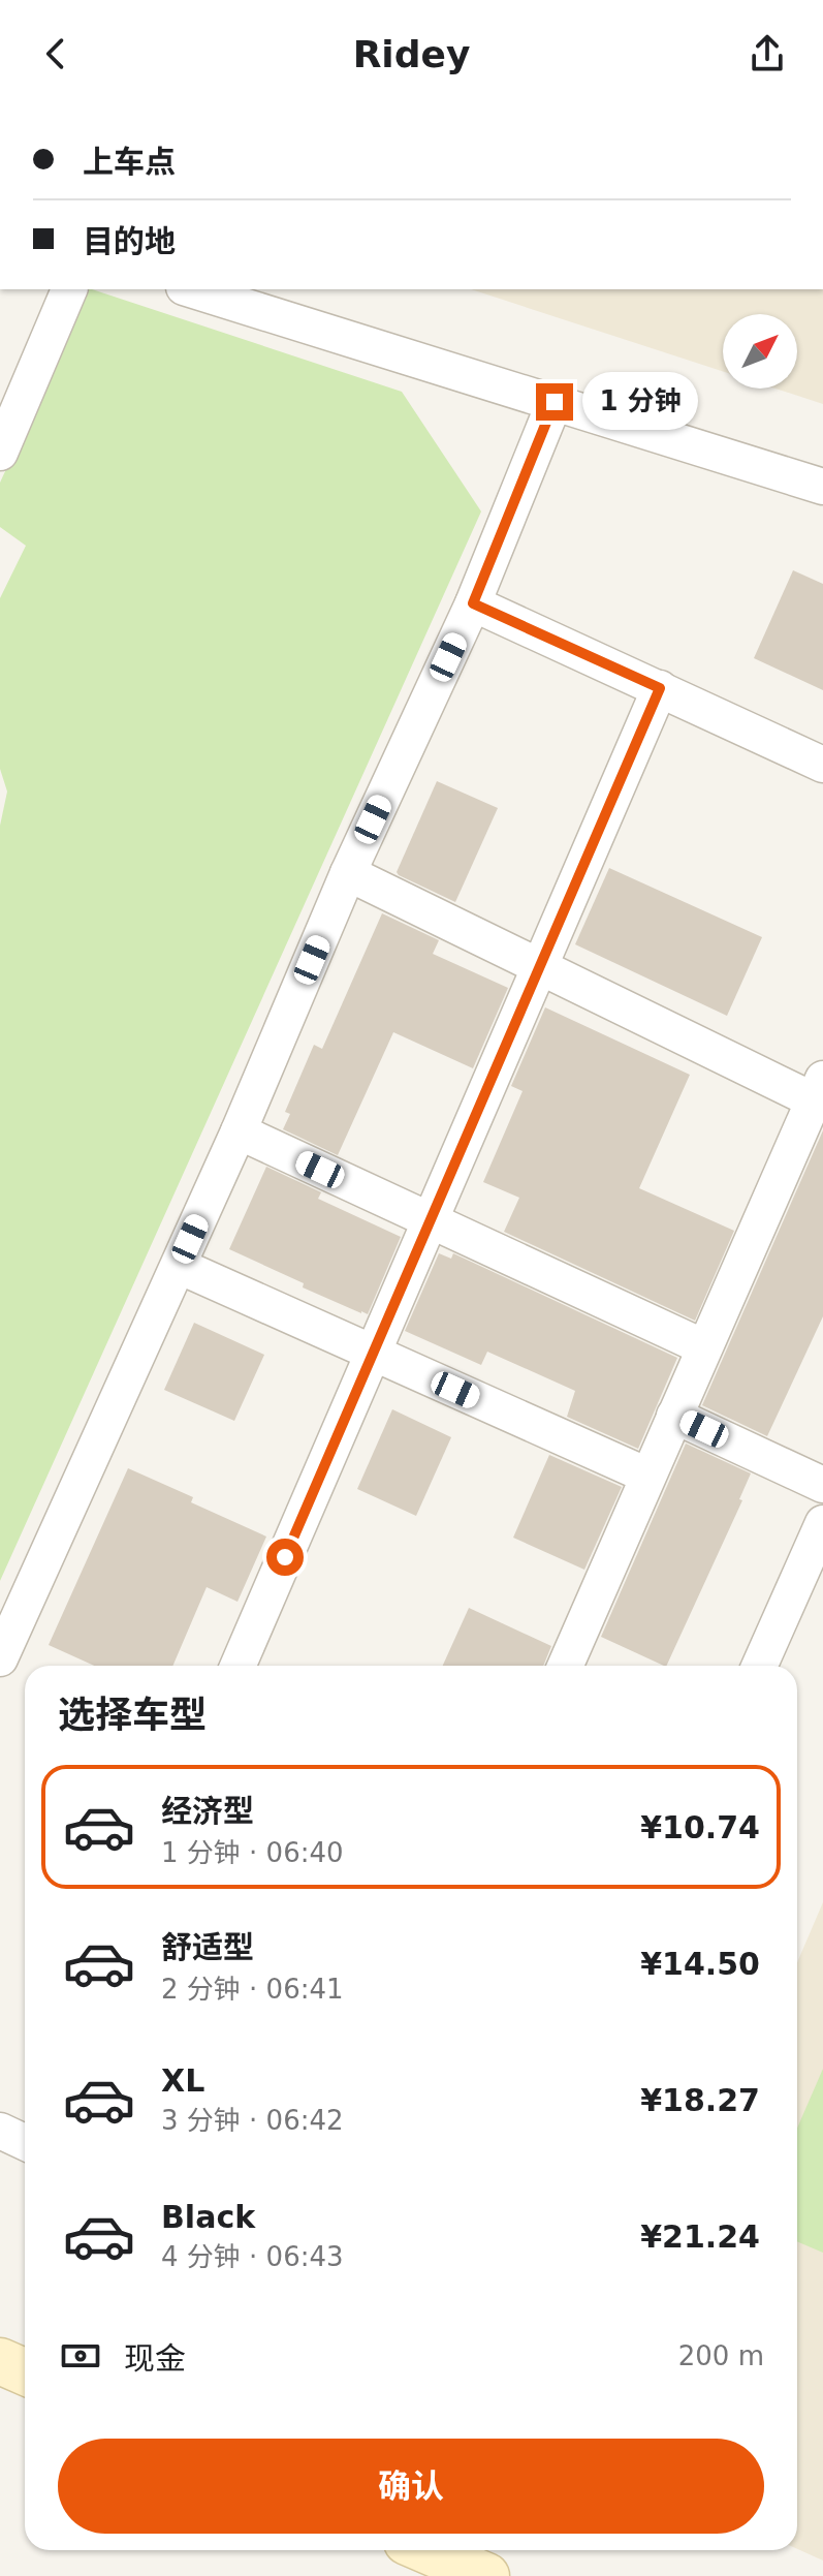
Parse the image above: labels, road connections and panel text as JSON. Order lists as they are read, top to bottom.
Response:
{
  "north": "top right",
  "page": {
    "header": "Ridey",
    "banner": ["上车点", "目的地"],
    "bubble": "1 分钟",
    "heading": "选择车型",
    "list": [
      {
        "name": "经济型",
        "note": "1 分钟 · 06:40",
        "value": "¥10.74"
      },
      {
        "name": "舒适型",
        "note": "2 分钟 · 06:41",
        "value": "¥14.50"
      },
      {
        "name": "XL",
        "note": "3 分钟 · 06:42",
        "value": "¥18.27"
      },
      {
        "name": "Black",
        "note": "4 分钟 · 06:43",
        "value": "¥21.24"
      }
    ],
    "pay": ["现金", "200 m"],
    "buttons": "确认"
  }
}
